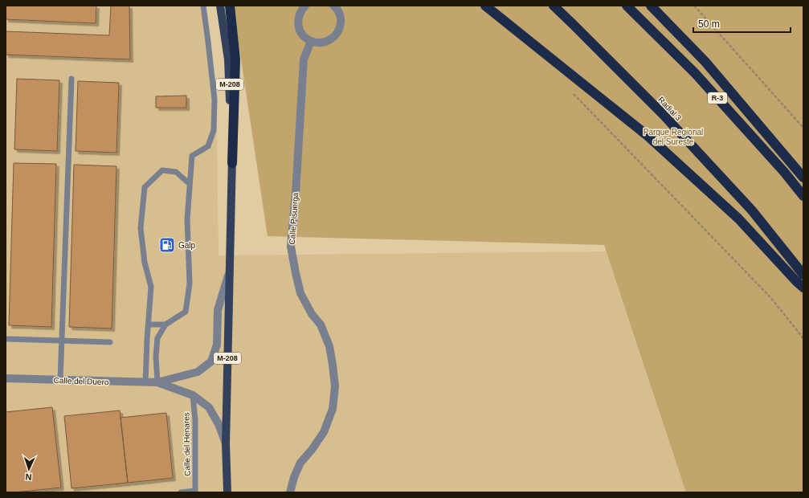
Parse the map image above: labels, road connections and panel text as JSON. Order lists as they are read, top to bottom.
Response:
{
  "streets": {
    "highway": ["R-3", "Radial 3"],
    "main road": ["M-208"],
    "street": ["Calle Pisuerga", "Calle del Duero"],
    "lane": ["Calle del Henares"]
  },
  "crossings": [
    ["M-208", "Calle del Duero"],
    ["Calle del Duero", "Calle del Henares"]
  ],
  "parks": ["Parque Regional del Sureste"],
  "places": {
    "fuel station": ["Galp"]
  },
  "scale_bar": "50 m",
  "north": "bottom"
}
